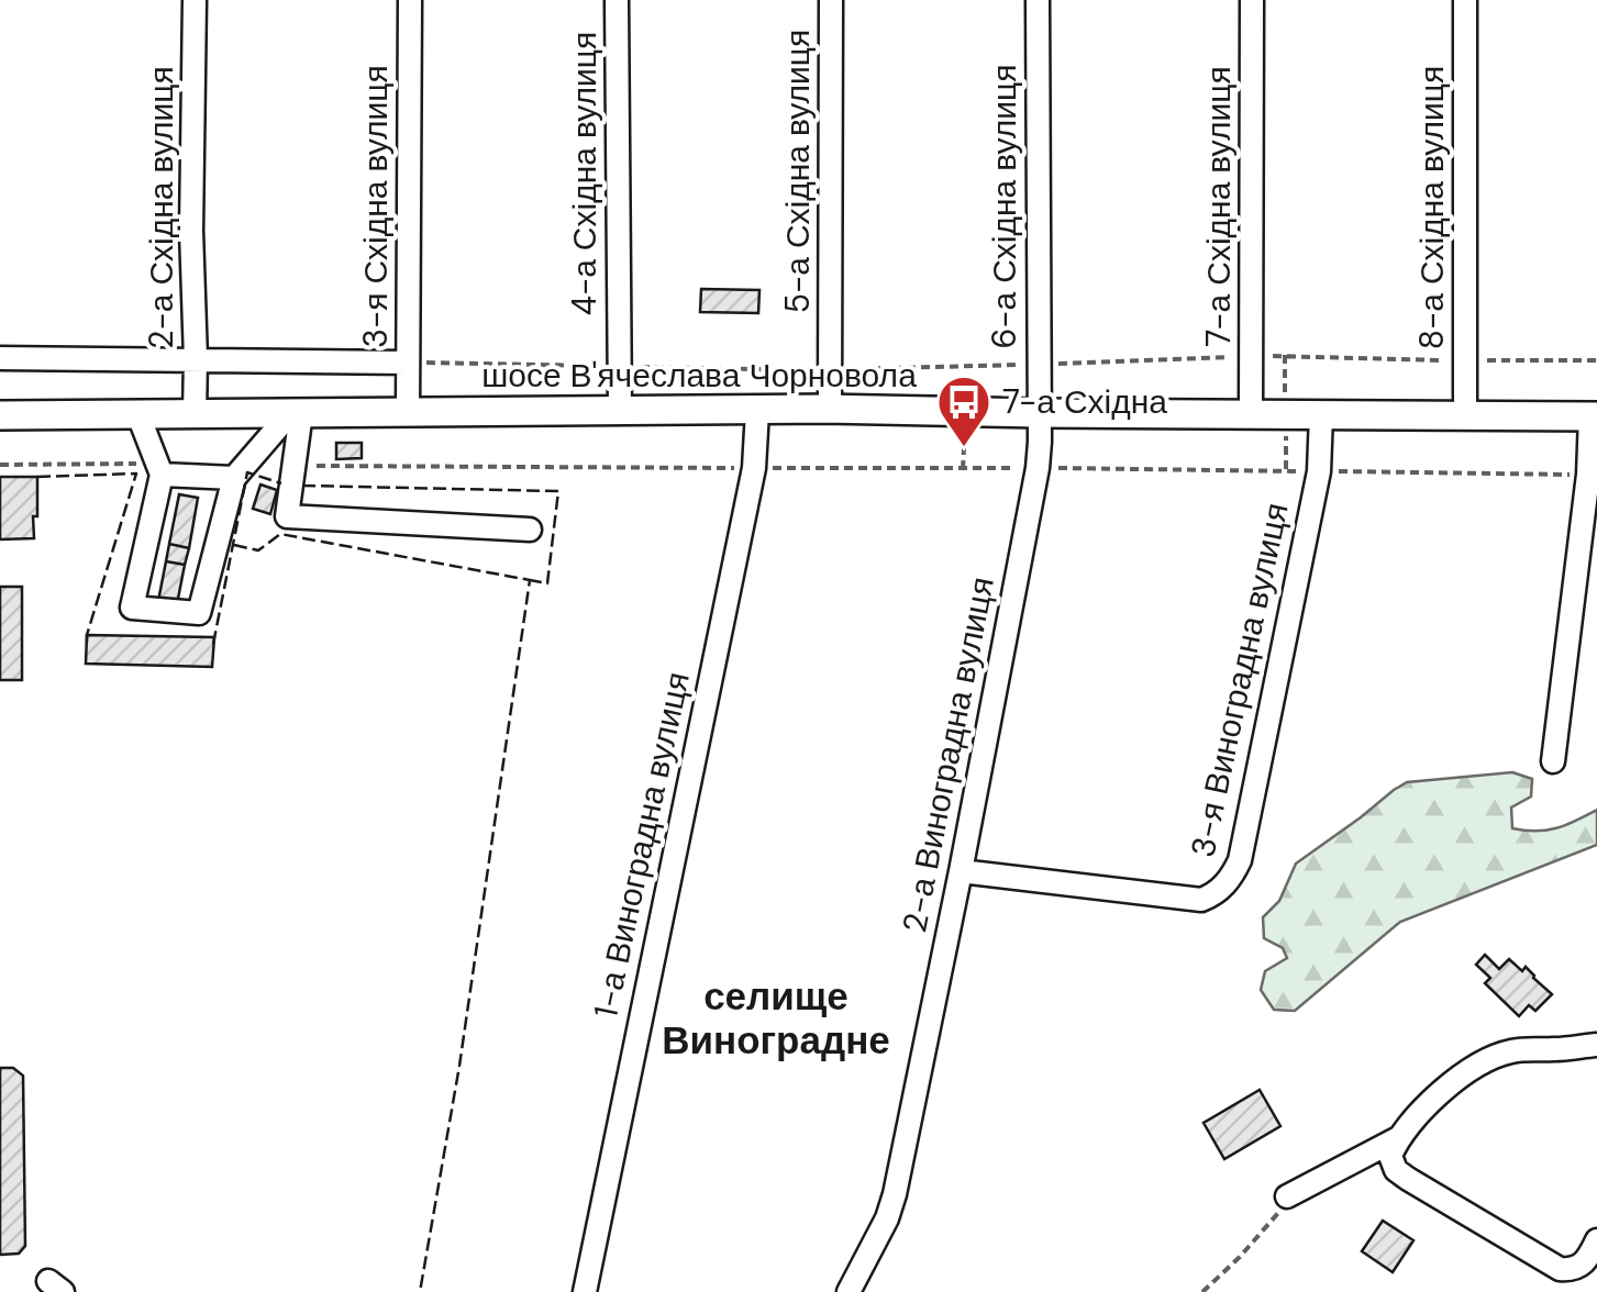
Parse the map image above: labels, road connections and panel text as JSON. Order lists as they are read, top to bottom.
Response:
{
  "streets": {
    "main road": ["шосе В'ячеслава Чорновола"],
    "street": [
      "5-а Східна вулиця",
      "4-а Східна вулиця",
      "3-я Східна вулиця",
      "6-а Східна вулиця",
      "7-а Східна вулиця",
      "2-а Східна вулиця",
      "8-а Східна вулиця",
      "3-я Виноградна вулиця",
      "2-а Виноградна вулиця",
      "1-а Виноградна вулиця"
    ]
  },
  "crossings": [
    ["5-а Східна вулиця", "шосе В'ячеслава Чорновола"],
    ["4-а Східна вулиця", "шосе В'ячеслава Чорновола"],
    ["3-я Східна вулиця", "шосе В'ячеслава Чорновола"],
    ["6-а Східна вулиця", "шосе В'ячеслава Чорновола"],
    ["6-а Східна вулиця", "2-а Виноградна вулиця"],
    ["7-а Східна вулиця", "шосе В'ячеслава Чорновола"],
    ["2-а Східна вулиця", "шосе В'ячеслава Чорновола"],
    ["8-а Східна вулиця", "шосе В'ячеслава Чорновола"],
    ["шосе В'ячеслава Чорновола", "3-я Виноградна вулиця"],
    ["шосе В'ячеслава Чорновола", "2-а Виноградна вулиця"],
    ["шосе В'ячеслава Чорновола", "1-а Виноградна вулиця"],
    ["3-я Виноградна вулиця", "2-а Виноградна вулиця"]
  ],
  "districts": ["селище Виноградне"],
  "places": {
    "bus stop": ["7-а Східна"]
  }
}
